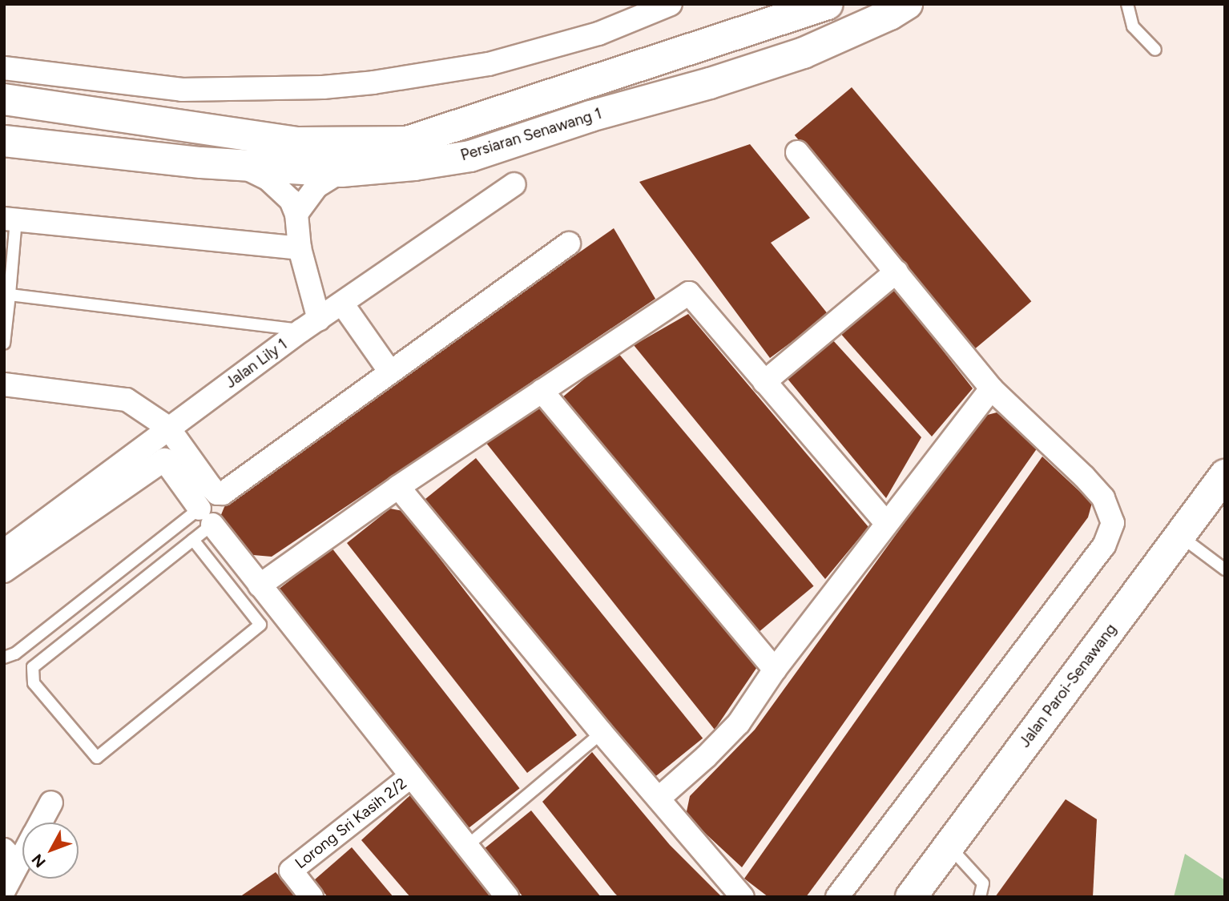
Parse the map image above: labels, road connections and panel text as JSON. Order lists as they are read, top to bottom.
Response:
{
  "streets": {
    "main road": ["Persiaran Senawang 1", "Jalan Paroi-Senawang"],
    "street": ["Jalan Lily 1", "Lorong Sri Kasih 2/2"]
  },
  "north": "bottom left"
}
